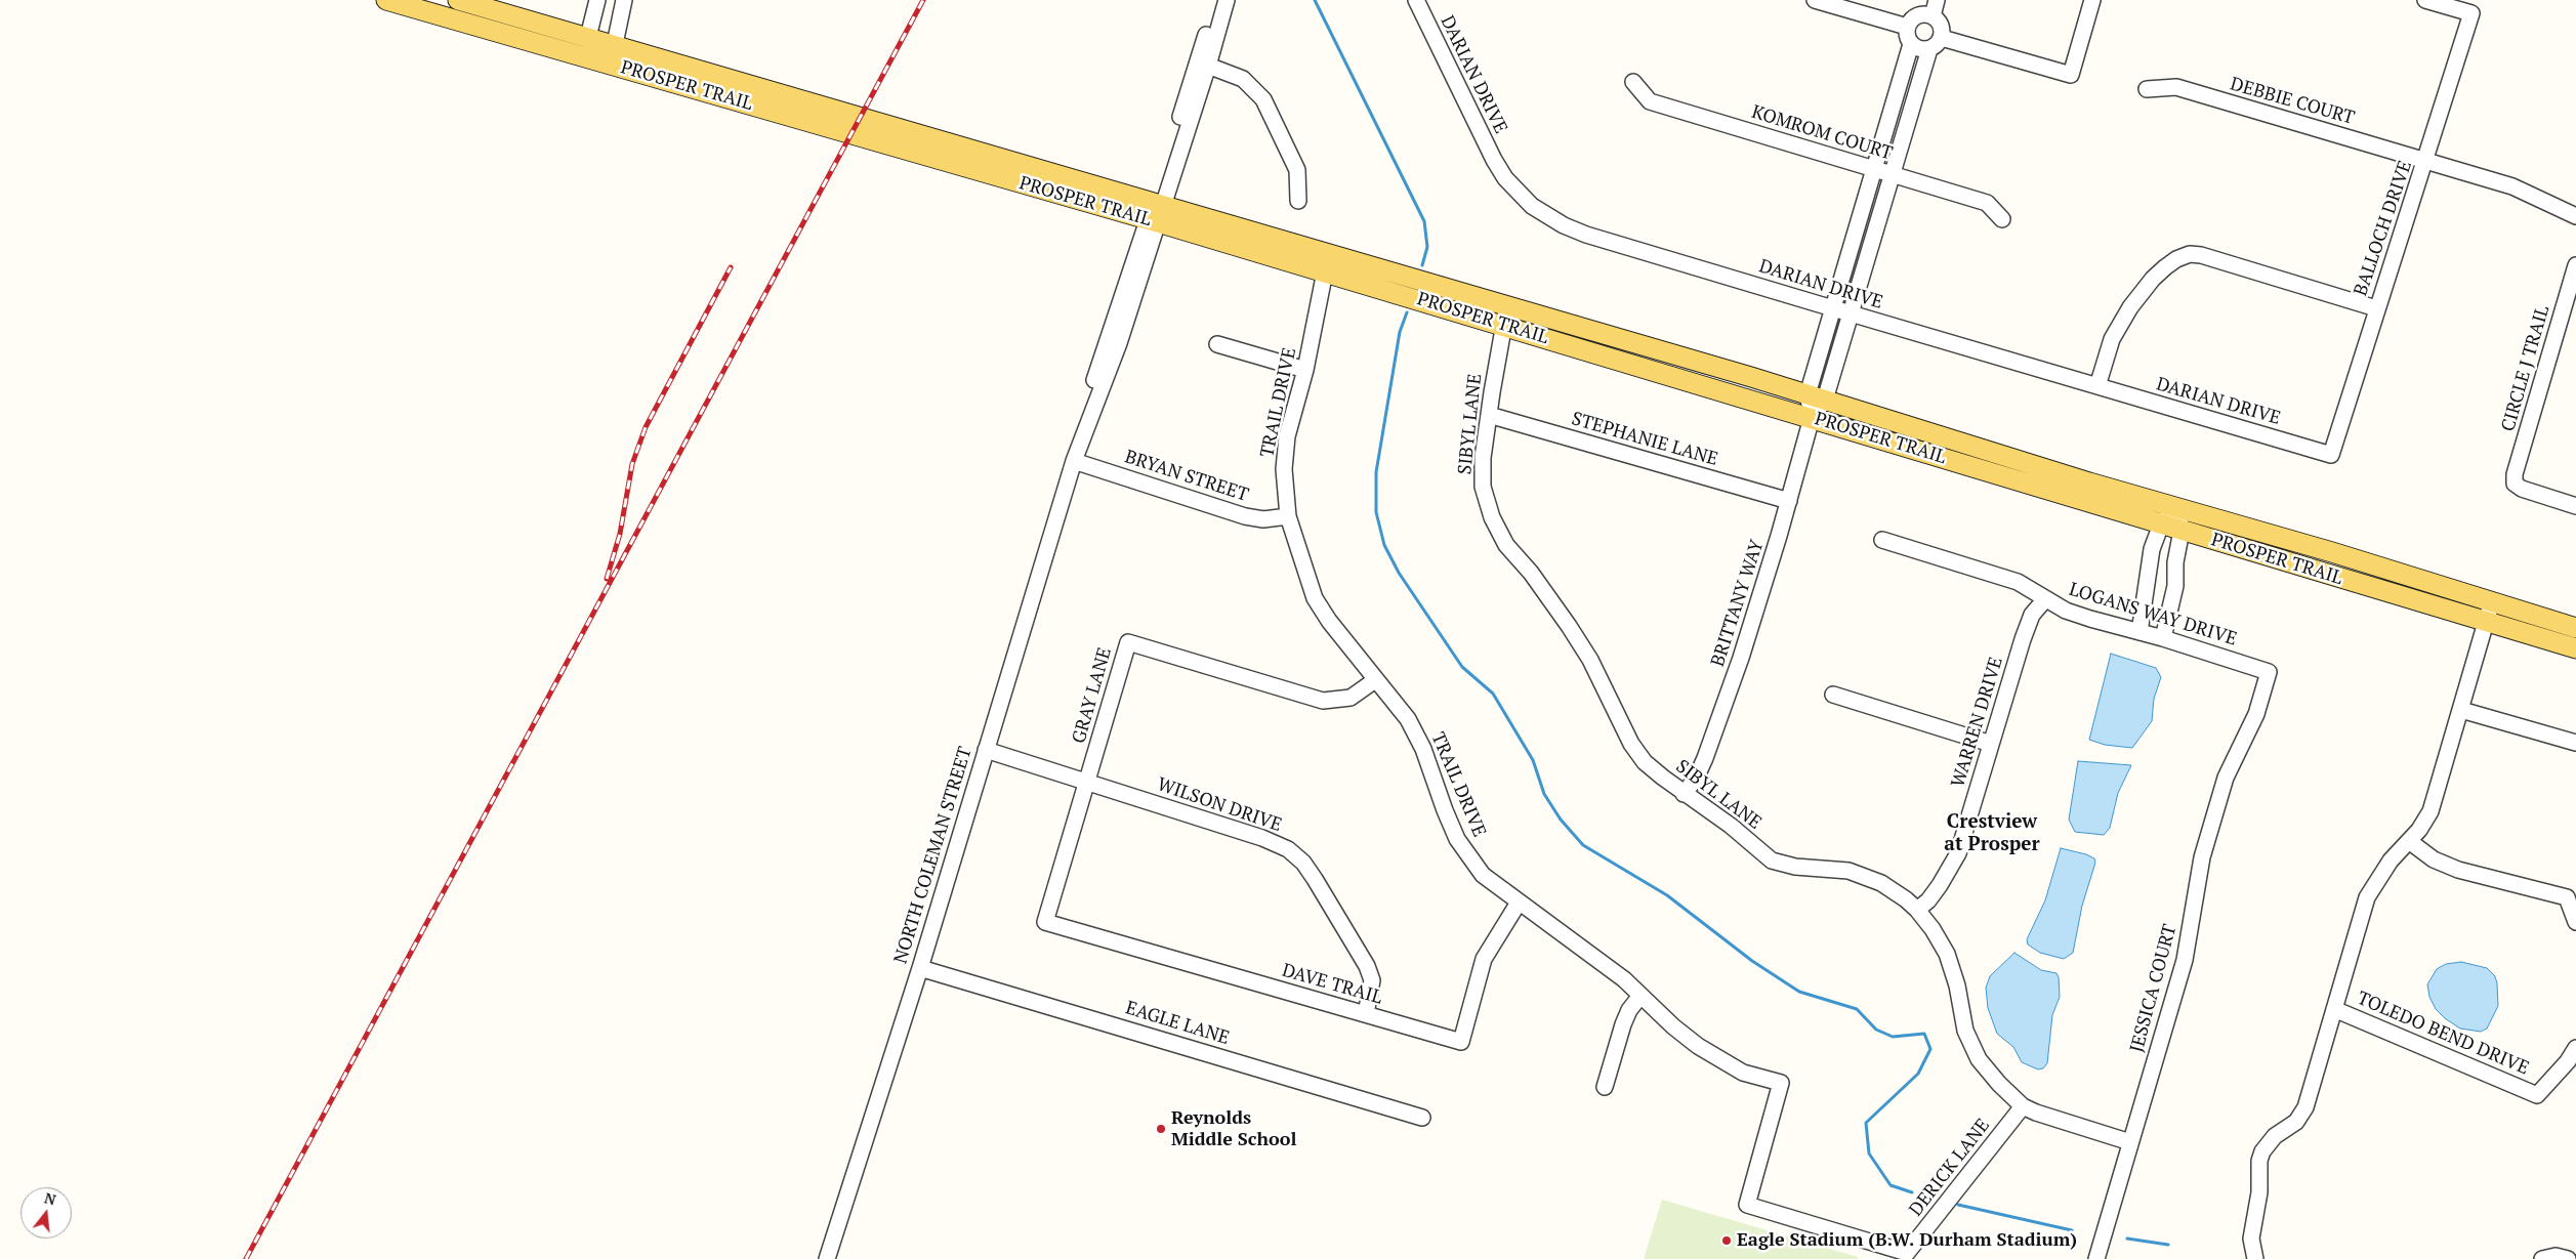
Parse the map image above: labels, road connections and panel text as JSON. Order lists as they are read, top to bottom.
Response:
{
  "streets": {
    "main road": ["PROSPER TRAIL"],
    "street": [
      "DARIAN DRIVE",
      "DEBBIE COURT",
      "KOMROM COURT",
      "BALLOCH DRIVE",
      "CIRCLE J TRAIL",
      "TRAIL DRIVE",
      "SIBYL LANE",
      "STEPHANIE LANE",
      "BRYAN STREET",
      "BRITTANY WAY",
      "LOGANS WAY DRIVE",
      "GRAY LANE",
      "WARREN DRIVE",
      "WILSON DRIVE",
      "NORTH COLEMAN STREET",
      "DAVE TRAIL",
      "JESSICA COURT",
      "EAGLE LANE",
      "TOLEDO BEND DRIVE",
      "DERICK LANE"
    ]
  },
  "crossings": [
    ["DARIAN DRIVE", "BALLOCH DRIVE"],
    ["DARIAN DRIVE", "BRITTANY WAY"],
    ["PROSPER TRAIL", "TRAIL DRIVE"],
    ["PROSPER TRAIL", "SIBYL LANE"],
    ["PROSPER TRAIL", "BRITTANY WAY"],
    ["PROSPER TRAIL", "NORTH COLEMAN STREET"],
    ["DEBBIE COURT", "BALLOCH DRIVE"],
    ["KOMROM COURT", "BRITTANY WAY"],
    ["TRAIL DRIVE", "BRYAN STREET"],
    ["TRAIL DRIVE", "GRAY LANE"],
    ["TRAIL DRIVE", "DAVE TRAIL"],
    ["TRAIL DRIVE", "DERICK LANE"],
    ["SIBYL LANE", "STEPHANIE LANE"],
    ["SIBYL LANE", "BRITTANY WAY"],
    ["SIBYL LANE", "WARREN DRIVE"],
    ["SIBYL LANE", "JESSICA COURT"],
    ["SIBYL LANE", "DERICK LANE"],
    ["STEPHANIE LANE", "BRITTANY WAY"],
    ["BRYAN STREET", "NORTH COLEMAN STREET"],
    ["LOGANS WAY DRIVE", "WARREN DRIVE"],
    ["LOGANS WAY DRIVE", "JESSICA COURT"],
    ["GRAY LANE", "WILSON DRIVE"],
    ["GRAY LANE", "DAVE TRAIL"],
    ["WILSON DRIVE", "NORTH COLEMAN STREET"],
    ["WILSON DRIVE", "DAVE TRAIL"],
    ["NORTH COLEMAN STREET", "EAGLE LANE"]
  ],
  "districts": ["Crestview at Prosper"],
  "places": ["Reynolds Middle School", "Eagle Stadium (B.W. Durham Stadium)"],
  "north": "top"
}
